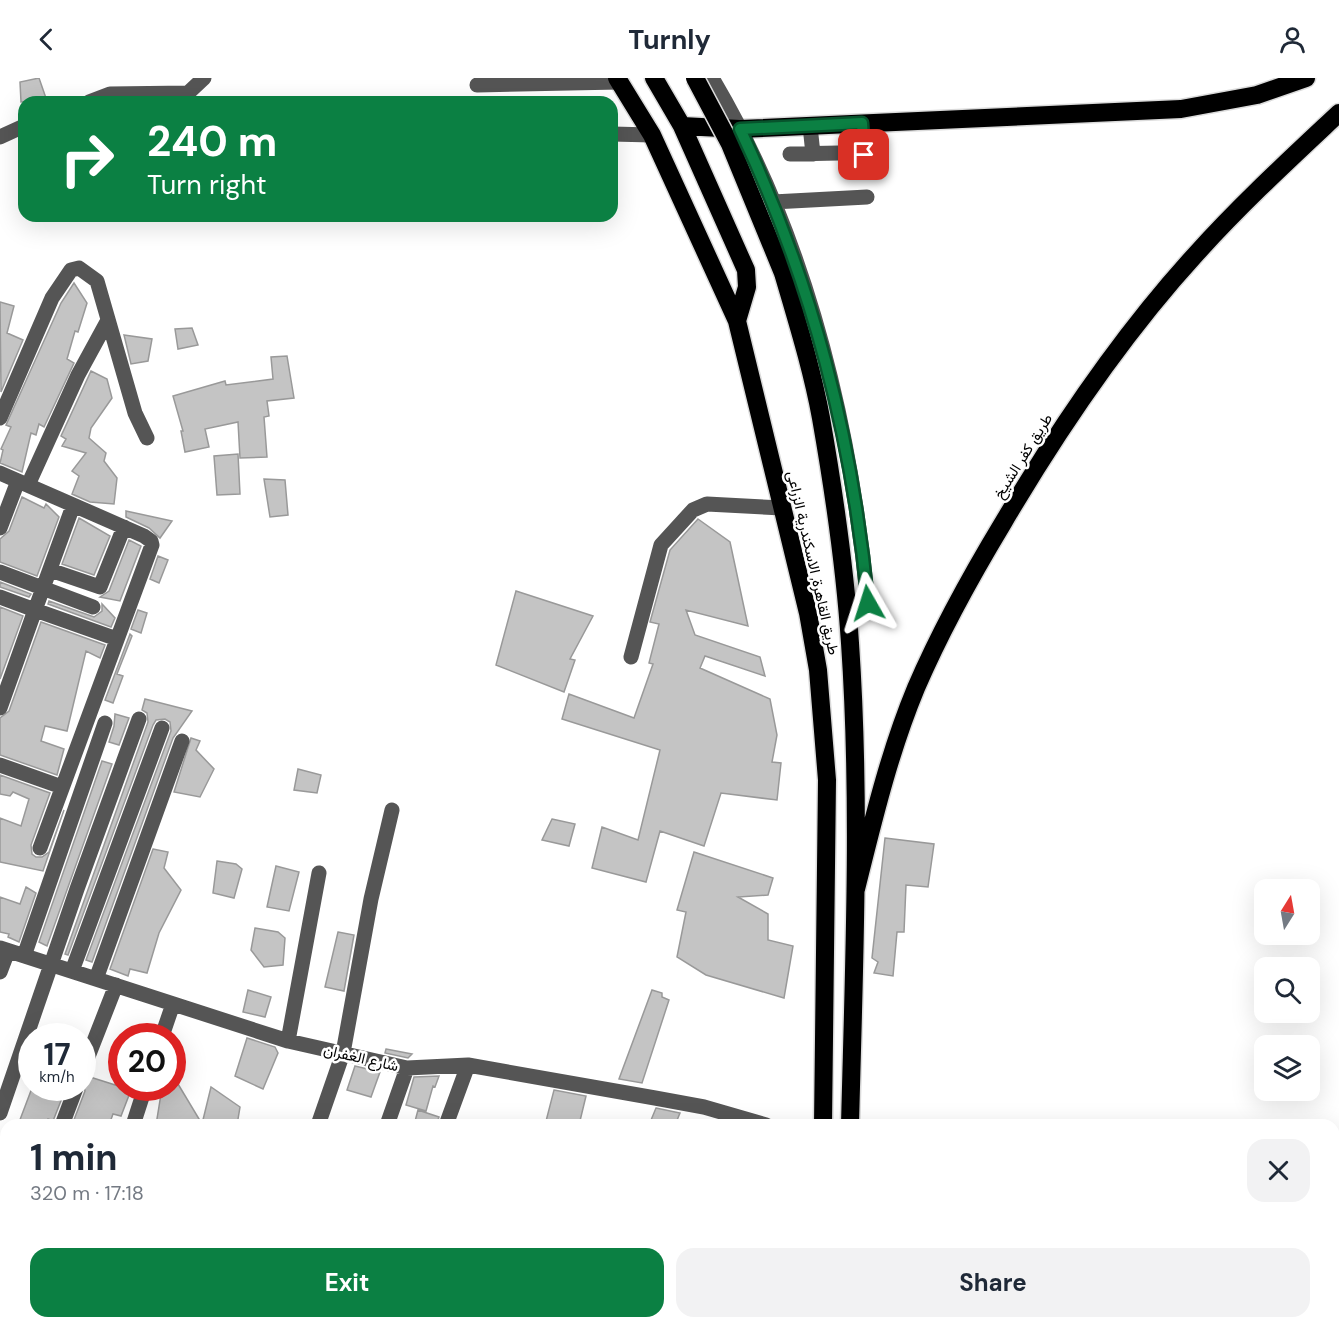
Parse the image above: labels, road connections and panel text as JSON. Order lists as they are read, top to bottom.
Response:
{
  "streets": {
    "highway": ["طريق كفر الشيخ", "طريق القاهرة, الاسكندرية الزراعى"],
    "street": ["شارع الغفران"]
  },
  "crossings": [
    ["طريق كفر الشيخ", "طريق القاهرة, الاسكندرية الزراعى"]
  ],
  "north": "top",
  "page": {
    "header": "Turnly",
    "turn": ["240 m", "Turn right"],
    "speed": "17 km/h",
    "limit": "20",
    "heading": ["1 min", "320 m · 17:18"],
    "buttons": ["Exit", "Share"]
  }
}
